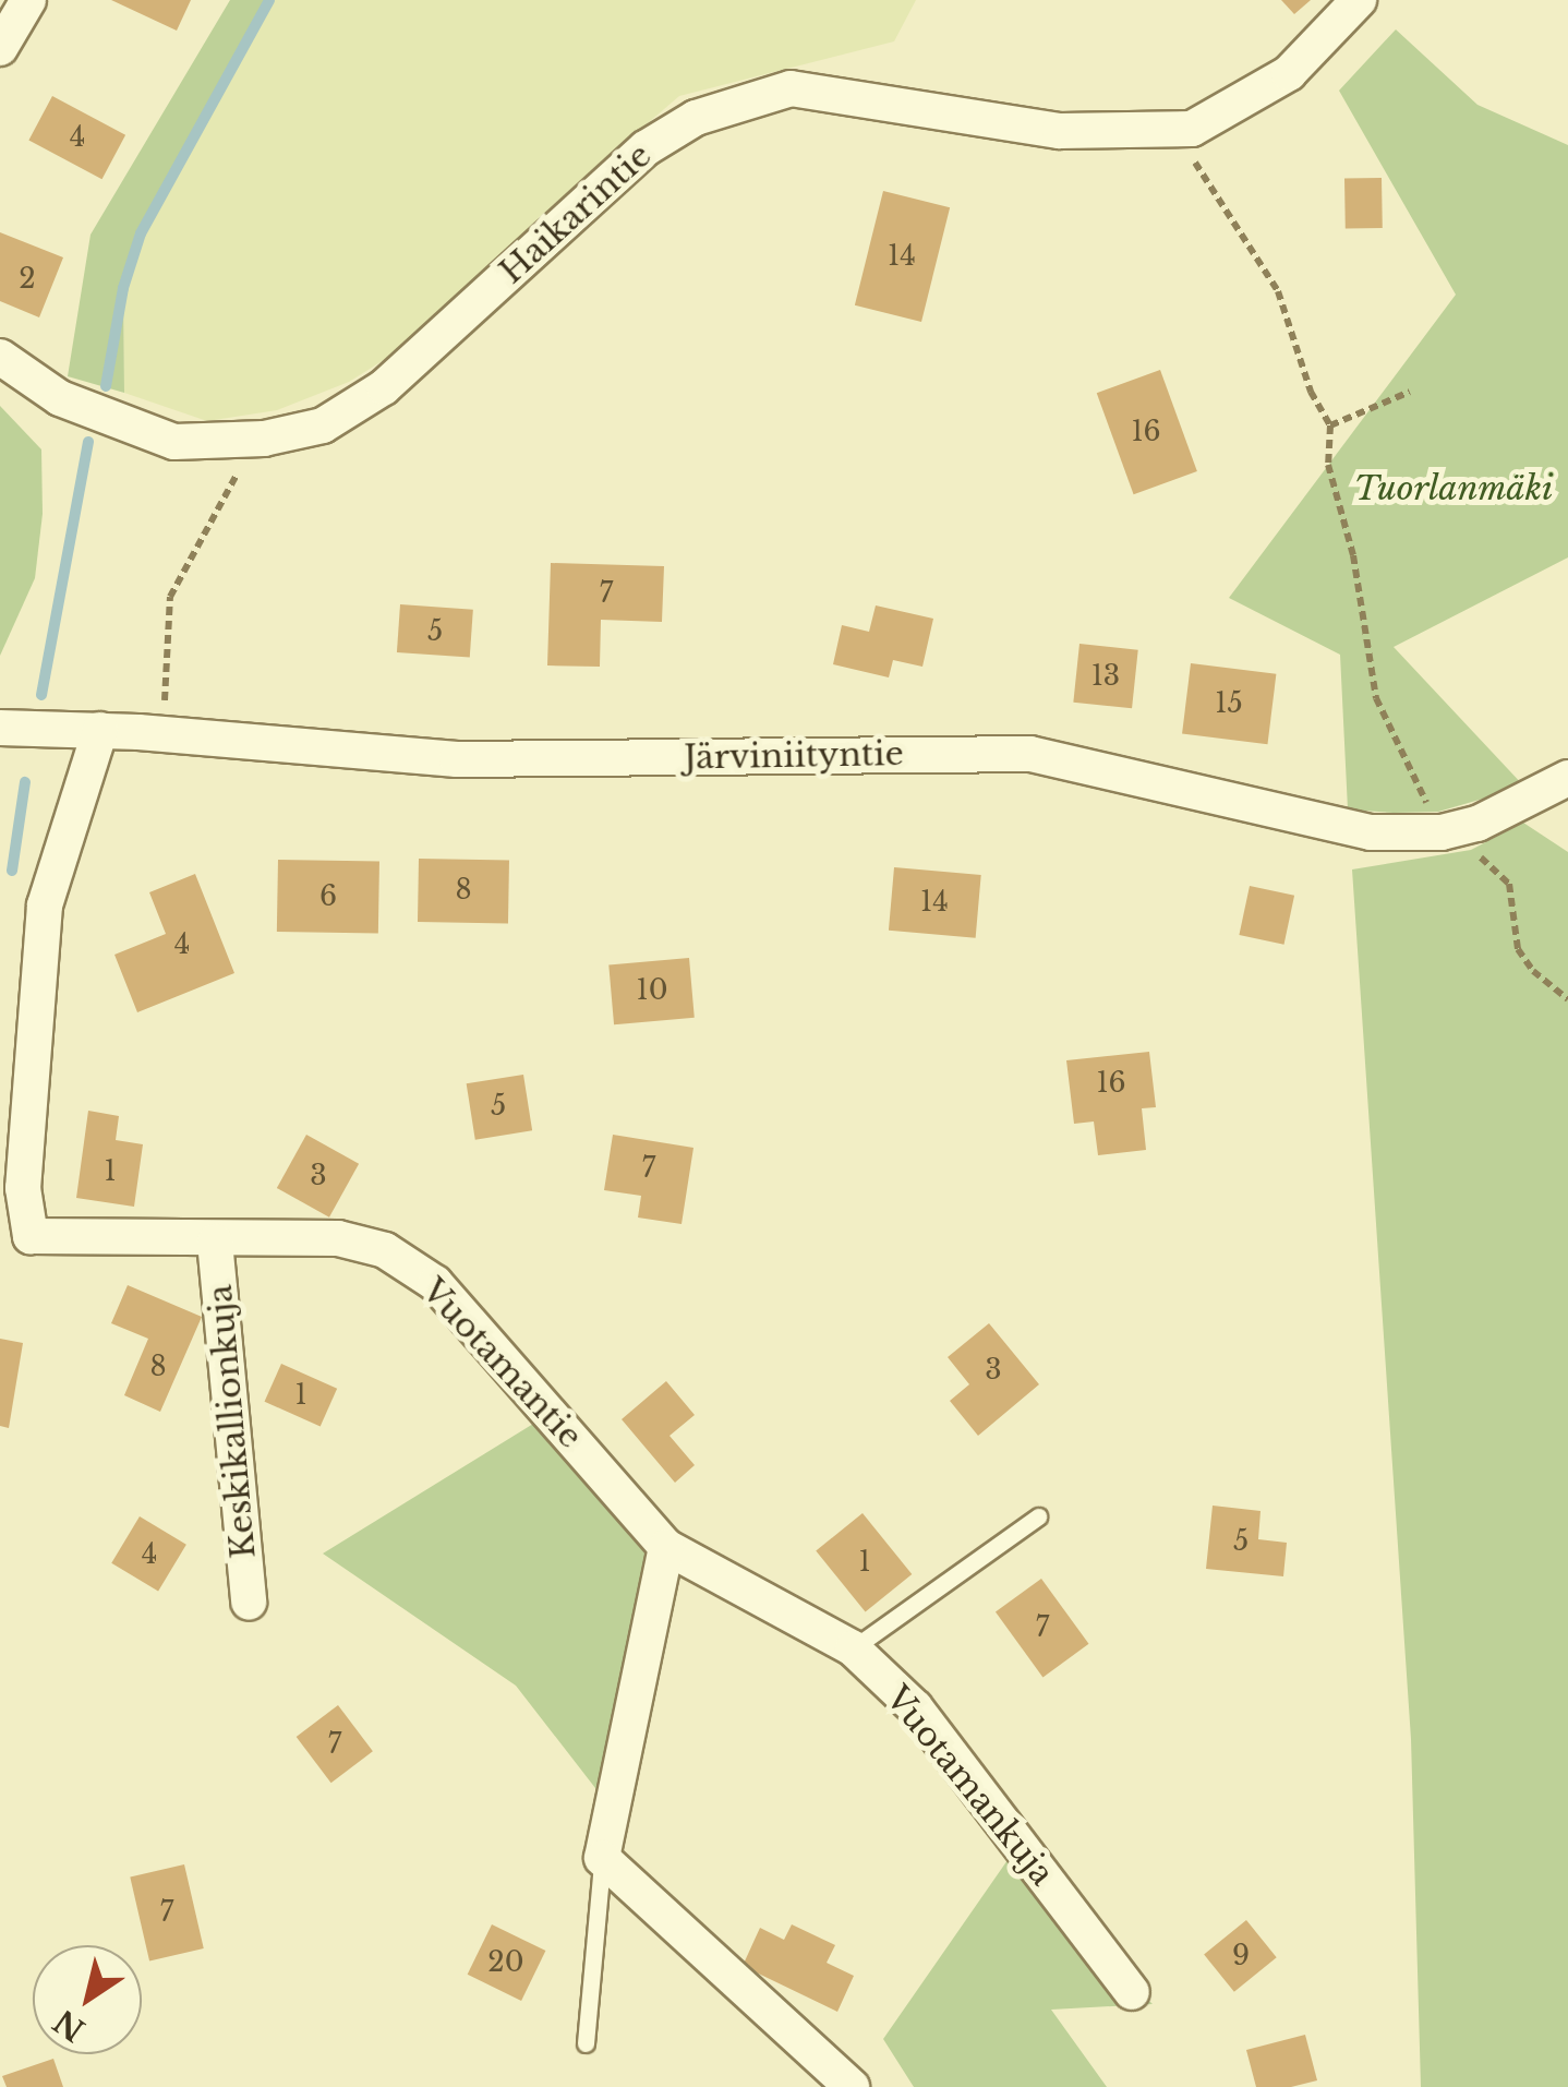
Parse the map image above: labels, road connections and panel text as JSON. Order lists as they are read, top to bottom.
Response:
{
  "streets": {
    "street": [
      "Haikarintie",
      "Järviniityntie",
      "Vuotamantie",
      "Keskikallionkuja",
      "Vuotamankuja"
    ]
  },
  "crossings": [
    ["Järviniityntie", "Vuotamantie"],
    ["Vuotamantie", "Keskikallionkuja"],
    ["Vuotamantie", "Vuotamankuja"]
  ],
  "parks": ["Tuorlanmäki"],
  "house_numbers": [
    "4",
    "14",
    "2",
    "16",
    "7",
    "5",
    "13",
    "15",
    "8",
    "6",
    "14",
    "4",
    "10",
    "16",
    "5",
    "7",
    "1",
    "3",
    "8",
    "3",
    "1",
    "5",
    "4",
    "1",
    "7",
    "7",
    "7",
    "9",
    "20"
  ],
  "north": "bottom left"
}
